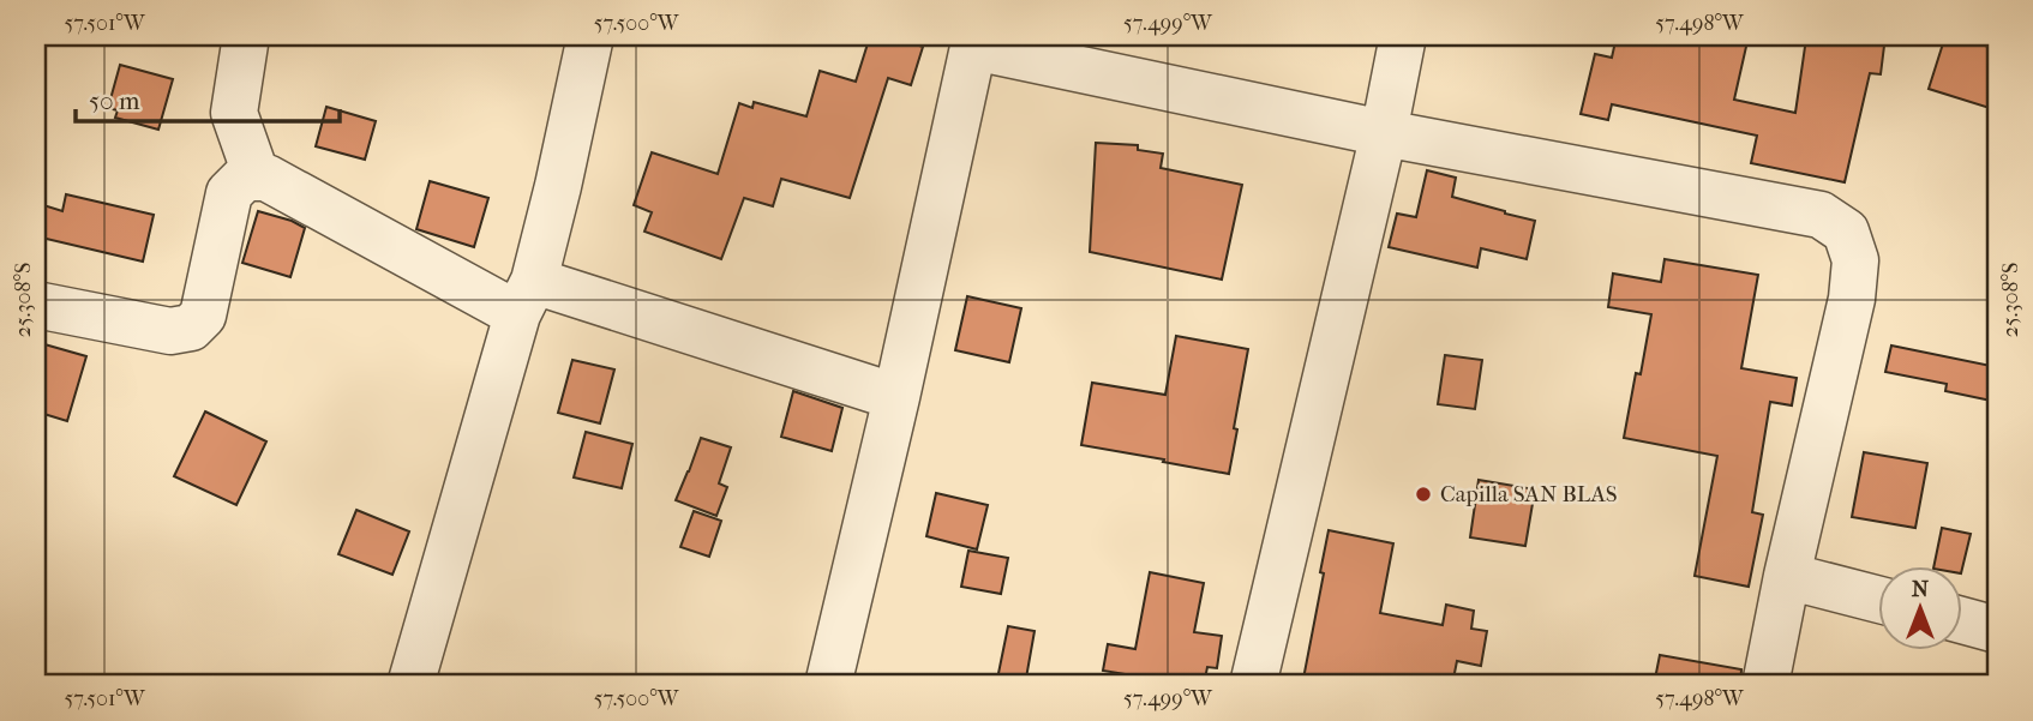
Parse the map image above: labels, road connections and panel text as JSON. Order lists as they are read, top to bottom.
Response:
{
  "places": ["Capilla SAN BLAS"],
  "scale_bar": "50 m",
  "north": "top",
  "coordinates": [
    "57.501°W",
    "57.500°W",
    "57.499°W",
    "57.498°W",
    "25.308°S"
  ]
}
